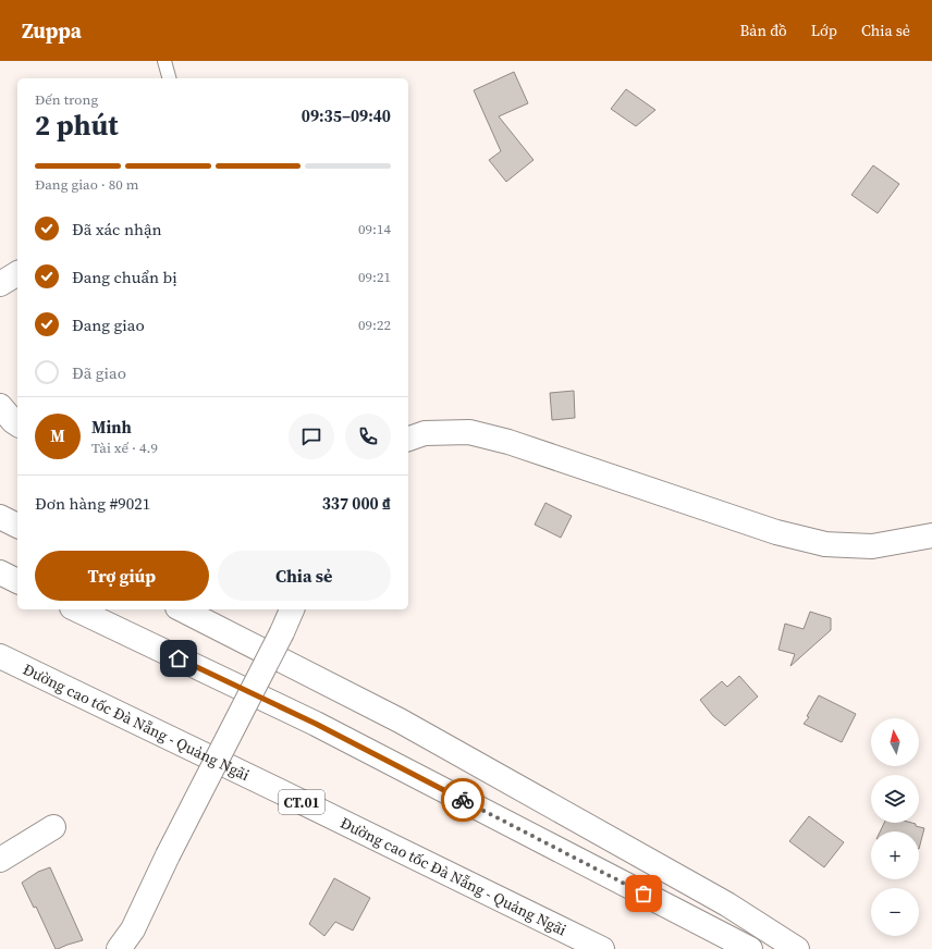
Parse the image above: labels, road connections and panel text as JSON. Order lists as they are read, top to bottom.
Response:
{
  "streets": {
    "main road": ["Đường cao tốc Đà Nẵng - Quảng Ngãi", "CT.01"]
  },
  "north": "top",
  "page": {
    "header": "Zuppa",
    "nav": ["Bản đồ", "Lớp", "Chia sẻ"],
    "heading": ["2 phút", "Đến trong", "09:35–09:40"],
    "panel": [
      "Minh",
      "Tài xế · 4.9",
      "Đơn hàng #9021",
      "337 000 ₫"
    ],
    "bar": "Đang giao · 80 m",
    "list": [
      ["Đã xác nhận", "09:14"],
      ["Đang chuẩn bị", "09:21"],
      ["Đang giao", "09:22"],
      "Đã giao"
    ],
    "round": "M",
    "buttons": ["Trợ giúp", "Chia sẻ"],
    "map_buttons": ["+", "−"]
  }
}
